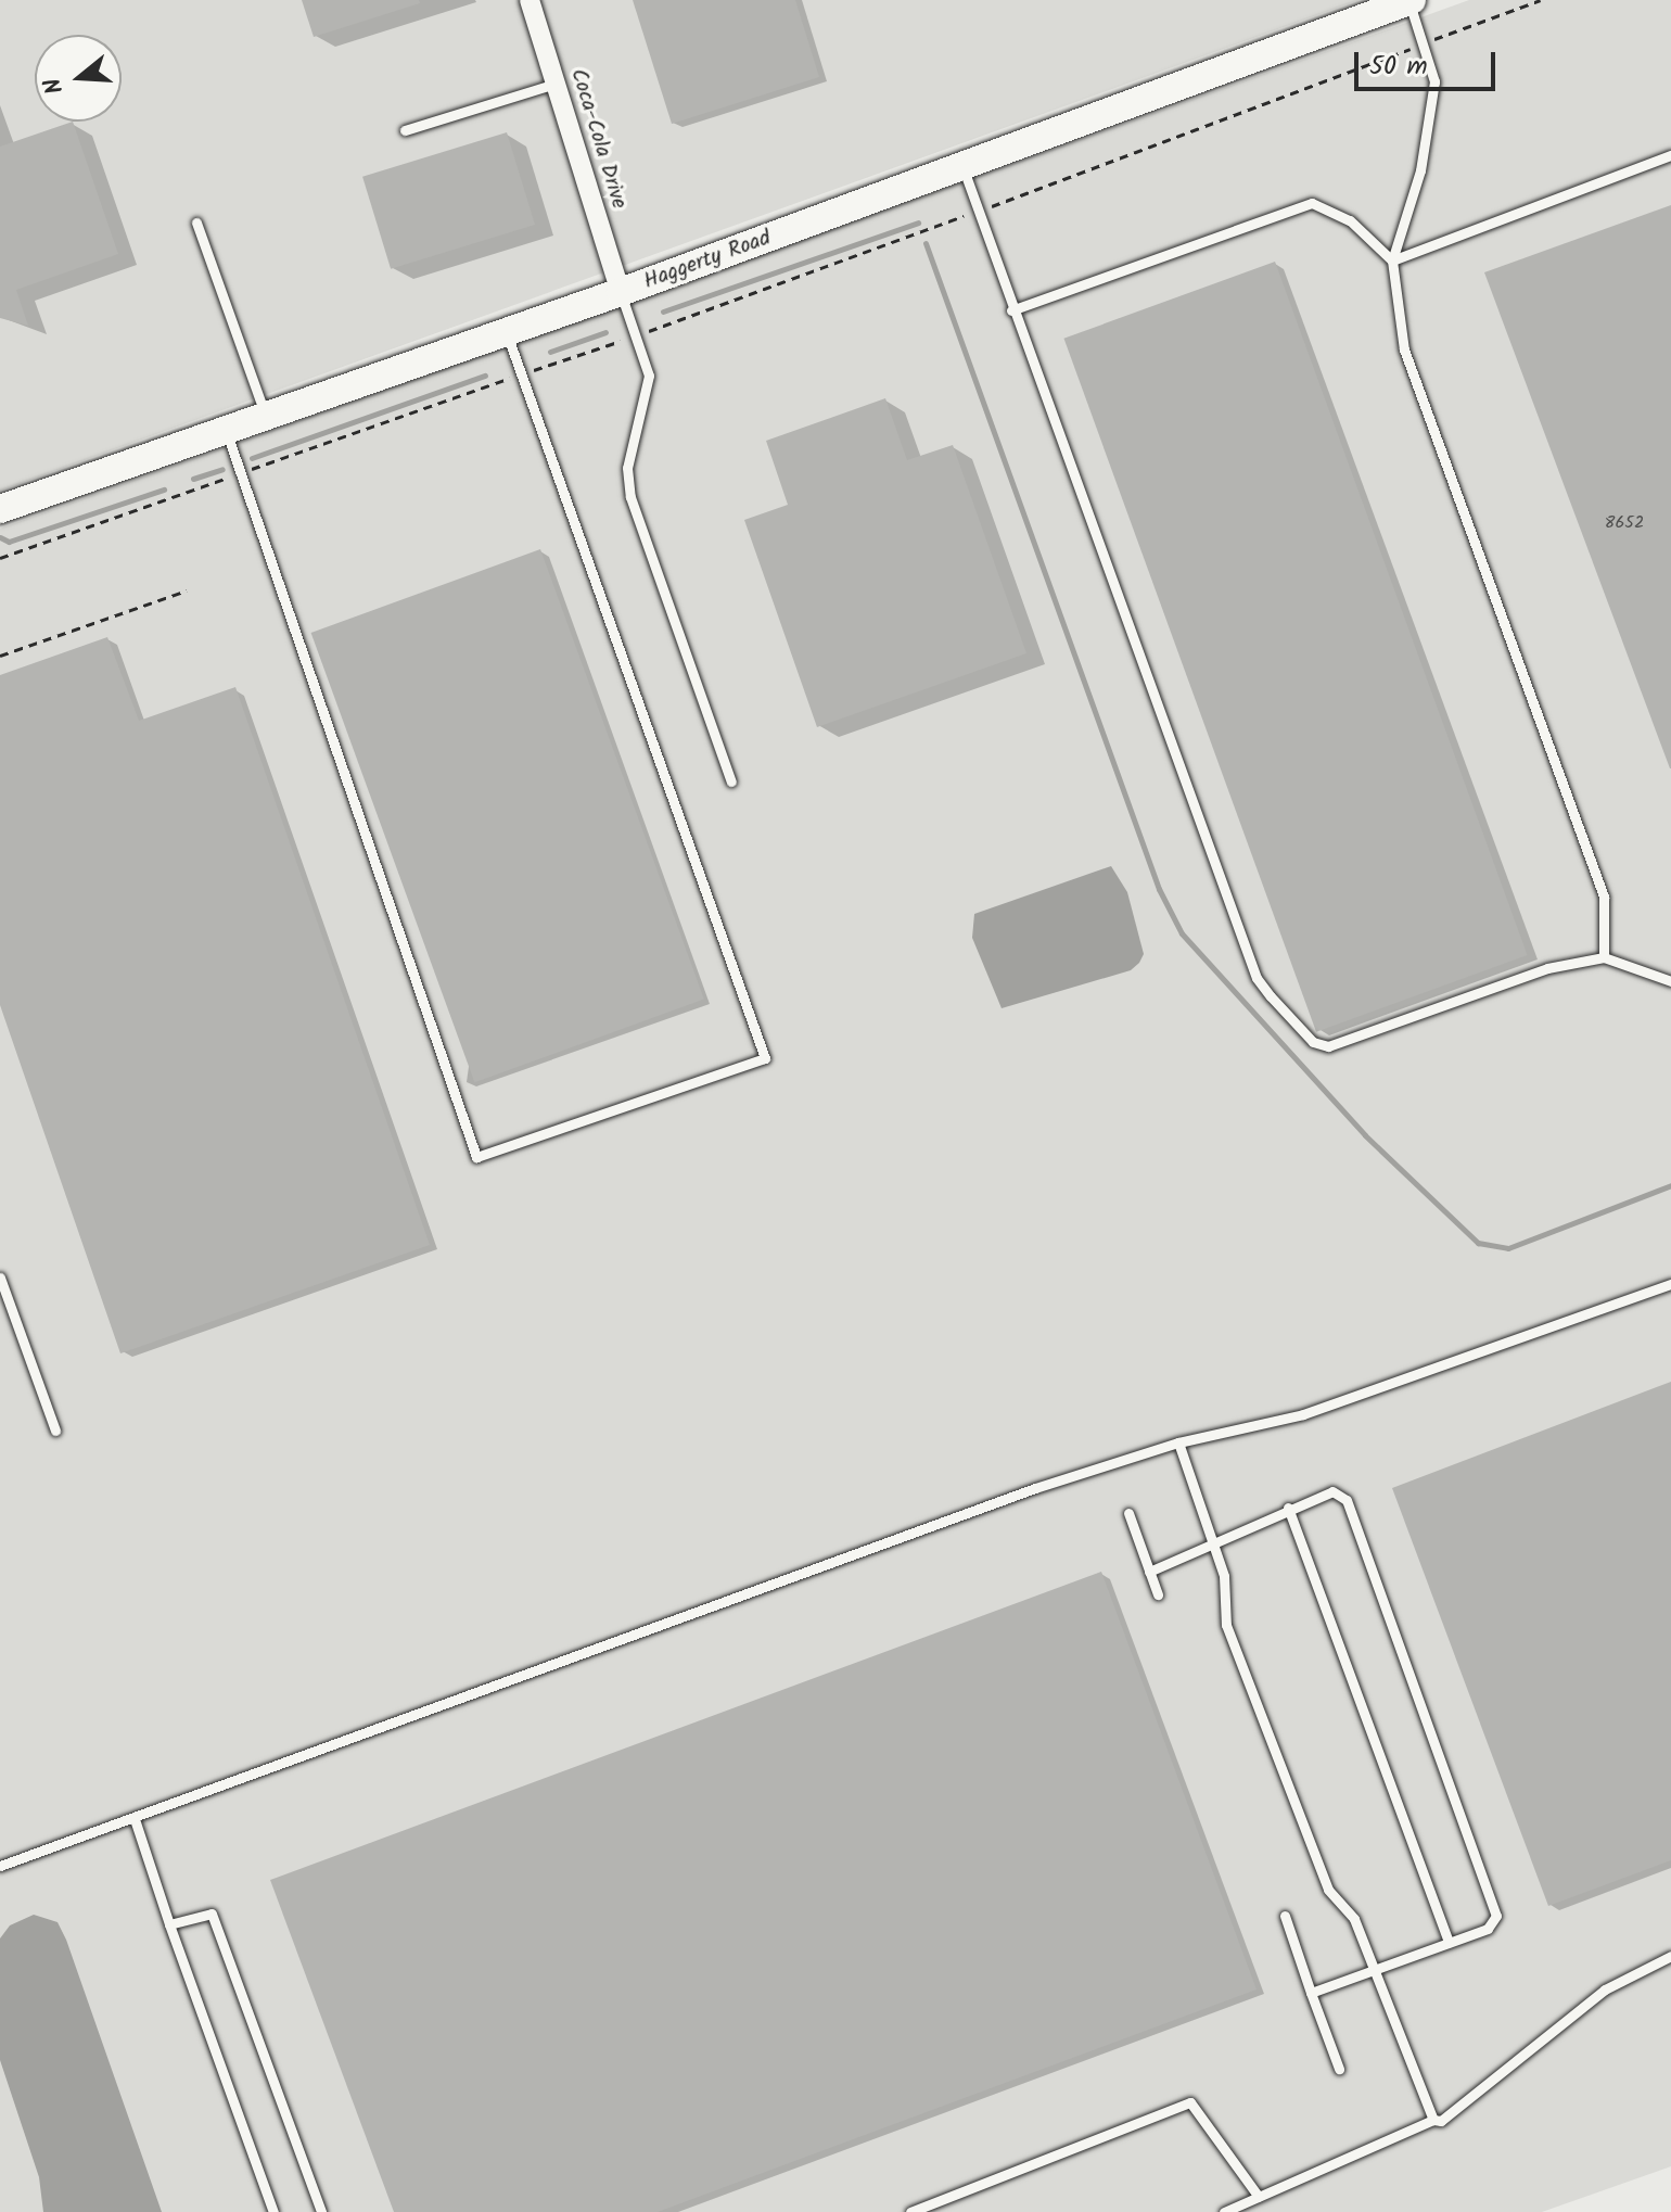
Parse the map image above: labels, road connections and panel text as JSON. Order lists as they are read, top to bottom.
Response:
{
  "streets": {
    "main road": ["Haggerty Road"],
    "street": ["Coca-Cola Drive"]
  },
  "crossings": [
    ["Coca-Cola Drive", "Haggerty Road"]
  ],
  "house_numbers": ["8652"],
  "scale_bar": "50 m",
  "north": "left"
}
